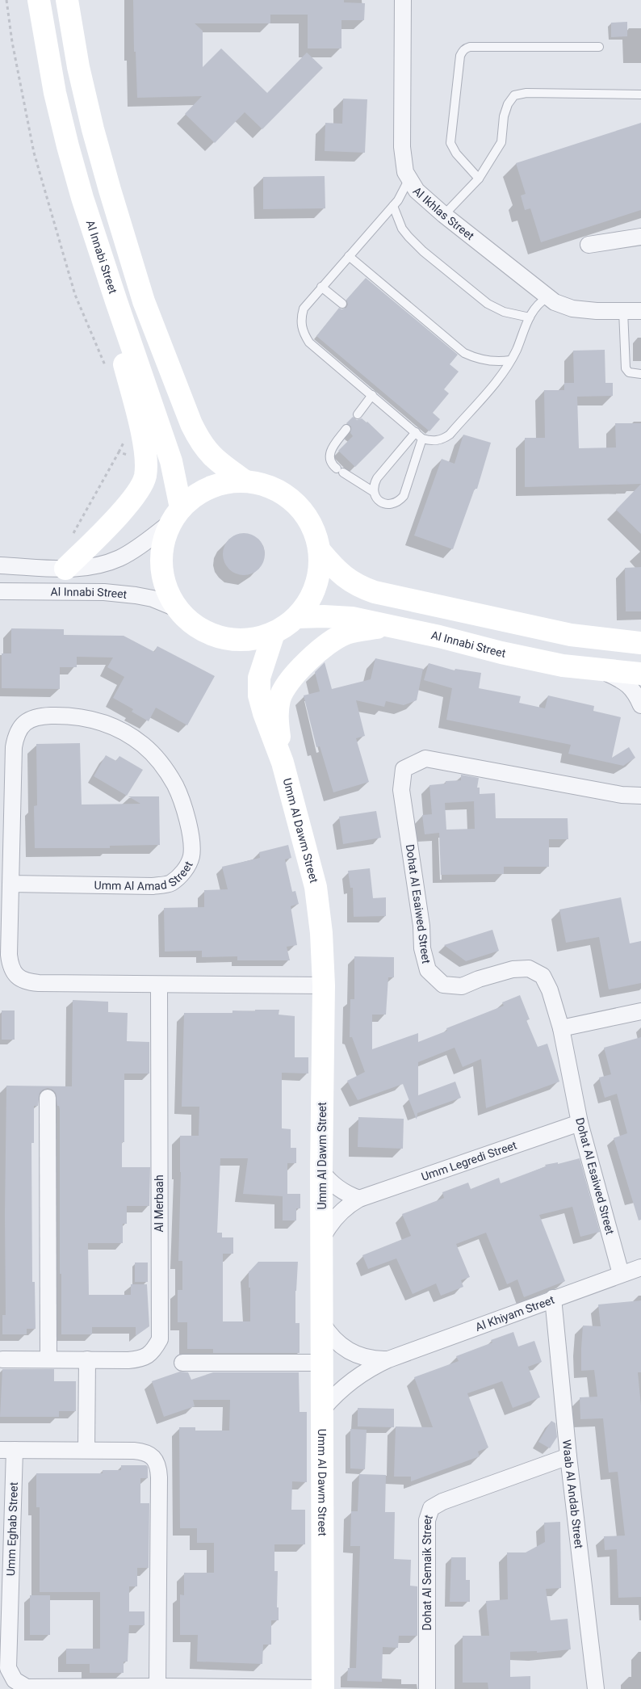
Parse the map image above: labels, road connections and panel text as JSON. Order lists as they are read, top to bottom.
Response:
{
  "streets": {
    "street": [
      "Al Ikhlas Street",
      "Al Innabi Street",
      "Umm Al Dawm Street",
      "Umm Al Amad Street",
      "Dohat Al Esaiwed Street",
      "Umm Legredi Street",
      "Al Merbaah",
      "Al Khiyam Street",
      "Waab Al Andab Street",
      "Umm Eghab Street",
      "Dohat Al Semaik Street"
    ]
  },
  "crossings": [
    ["Umm Al Dawm Street", "Umm Al Amad Street"],
    ["Umm Al Dawm Street", "Umm Legredi Street"],
    ["Umm Al Dawm Street", "Al Khiyam Street"],
    ["Umm Al Dawm Street", "Umm Eghab Street"],
    ["Umm Al Amad Street", "Al Merbaah"],
    ["Dohat Al Esaiwed Street", "Umm Legredi Street"],
    ["Dohat Al Esaiwed Street", "Al Khiyam Street"],
    ["Al Khiyam Street", "Waab Al Andab Street"],
    ["Waab Al Andab Street", "Dohat Al Semaik Street"]
  ]
}
